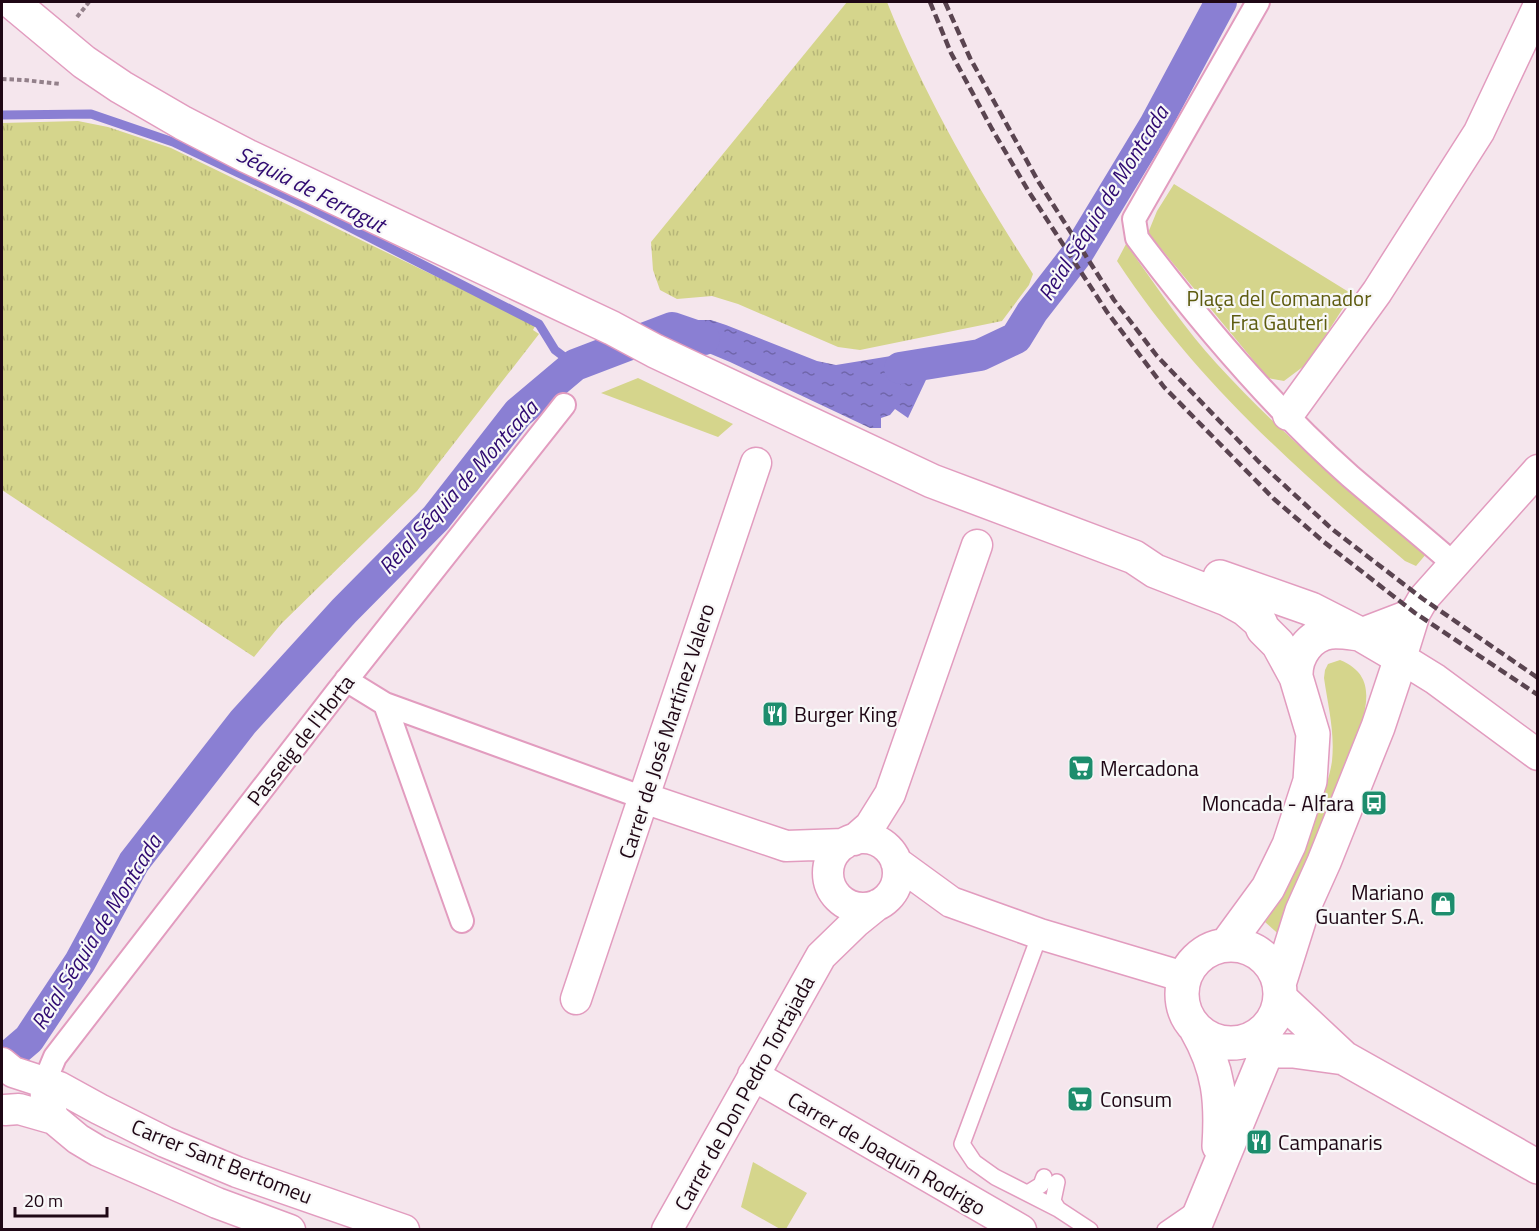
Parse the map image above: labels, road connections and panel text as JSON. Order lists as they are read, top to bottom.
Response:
{
  "streets": {
    "street": [
      "Carrer de José Martínez Valero",
      "Passeig de l'Horta",
      "Carrer de Don Pedro Tortajada",
      "Carrer de Joaquín Rodrigo",
      "Carrer Sant Bertomeu"
    ]
  },
  "crossings": [
    ["Passeig de l'Horta", "Carrer Sant Bertomeu"],
    ["Carrer de Don Pedro Tortajada", "Carrer de Joaquín Rodrigo"]
  ],
  "water": ["Séquia de Ferragut", "Reial Séquia de Montcada"],
  "parks": ["Plaça del Comanador Fra Gauteri"],
  "places": {
    "restaurant": ["Burger King", "Campanaris"],
    "supermarket": ["Mercadona", "Consum"],
    "bus stop": ["Moncada - Alfara"],
    "shop": ["Mariano Guanter S.A."]
  },
  "scale_bar": "20 m"
}
